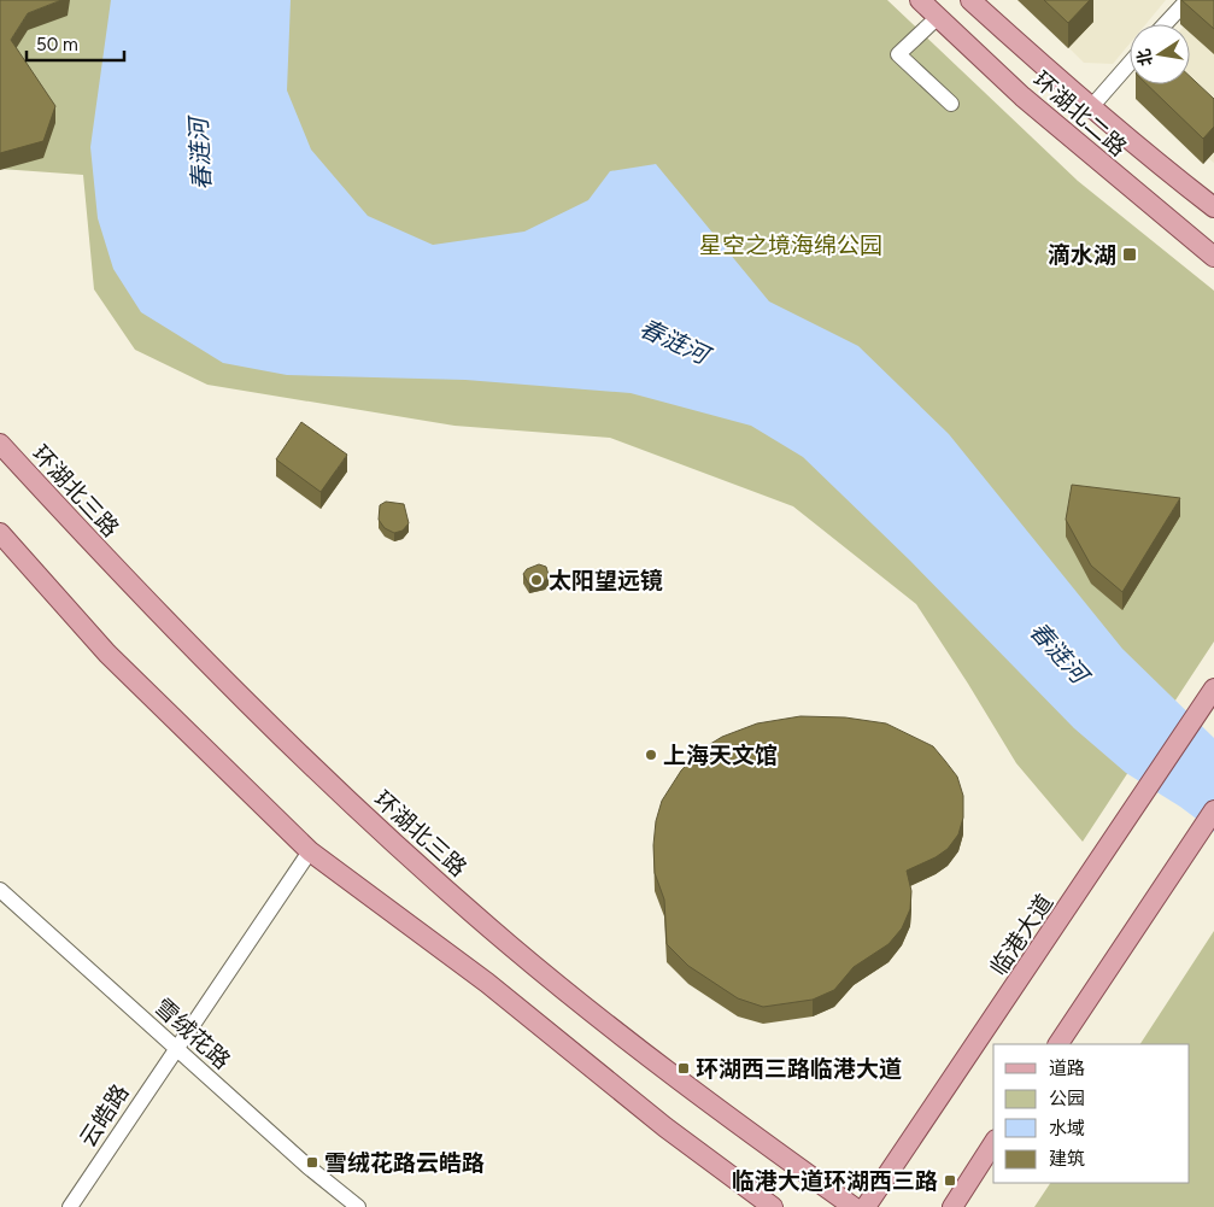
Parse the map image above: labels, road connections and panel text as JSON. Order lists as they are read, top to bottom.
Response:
{
  "streets": {
    "main road": ["环湖北二路", "环湖北三路", "临港大道"],
    "street": ["雪绒花路", "云皓路"]
  },
  "crossings": [
    ["雪绒花路", "云皓路"]
  ],
  "water": ["春涟河"],
  "parks": ["星空之境海绵公园"],
  "places": {
    "transit": [
      "滴水湖",
      "环湖西三路临港大道",
      "雪绒花路云皓路",
      "临港大道环湖西三路"
    ],
    "other": ["太阳望远镜", "上海天文馆"]
  },
  "legend": [
    "道路",
    "公园",
    "水域",
    "建筑"
  ],
  "scale_bar": "50 m",
  "north": "left"
}
